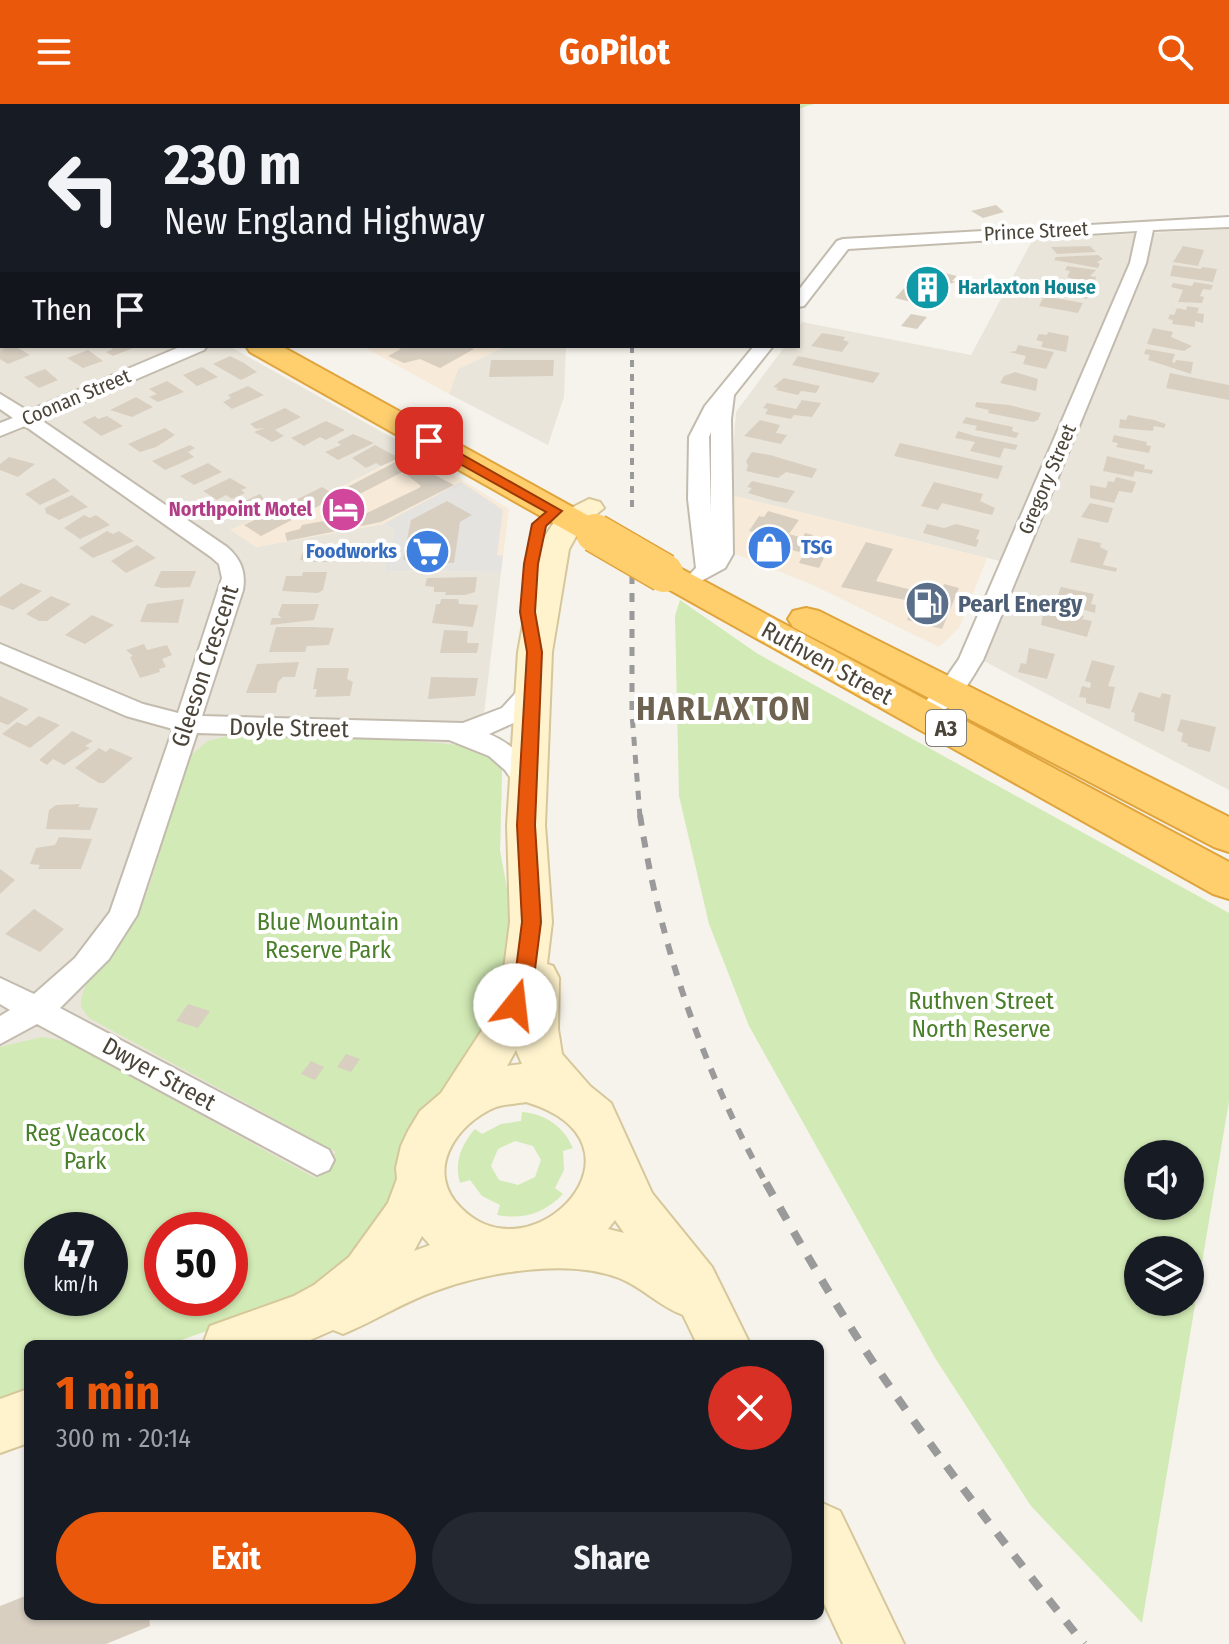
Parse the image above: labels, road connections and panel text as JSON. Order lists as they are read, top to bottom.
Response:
{
  "streets": {
    "highway": ["Ruthven Street", "A3"],
    "street": [
      "Prince Street",
      "Coonan Street",
      "Gregory Street",
      "Gleeson Crescent",
      "Doyle Street",
      "Dwyer Street"
    ]
  },
  "crossings": [
    ["Prince Street", "Gregory Street"],
    ["Coonan Street", "Gleeson Crescent"],
    ["Gregory Street", "Ruthven Street"],
    ["Ruthven Street", "A3"],
    ["Gleeson Crescent", "Doyle Street"],
    ["Gleeson Crescent", "Dwyer Street"]
  ],
  "districts": ["HARLAXTON"],
  "parks": ["Blue Mountain Reserve Park", "Ruthven Street North Reserve", "Reg Veacock Park"],
  "places": {
    "building": ["Harlaxton House"],
    "hotel": ["Northpoint Motel"],
    "shop": ["TSG"],
    "supermarket": ["Foodworks"],
    "fuel station": ["Pearl Energy"]
  },
  "page": {
    "header": "GoPilot",
    "turn": ["230 m", "New England Highway"],
    "then": "Then",
    "speed": "47 km/h",
    "limit": "50",
    "heading": ["1 min", "300 m · 20:14"],
    "buttons": ["Exit", "Share"]
  }
}
